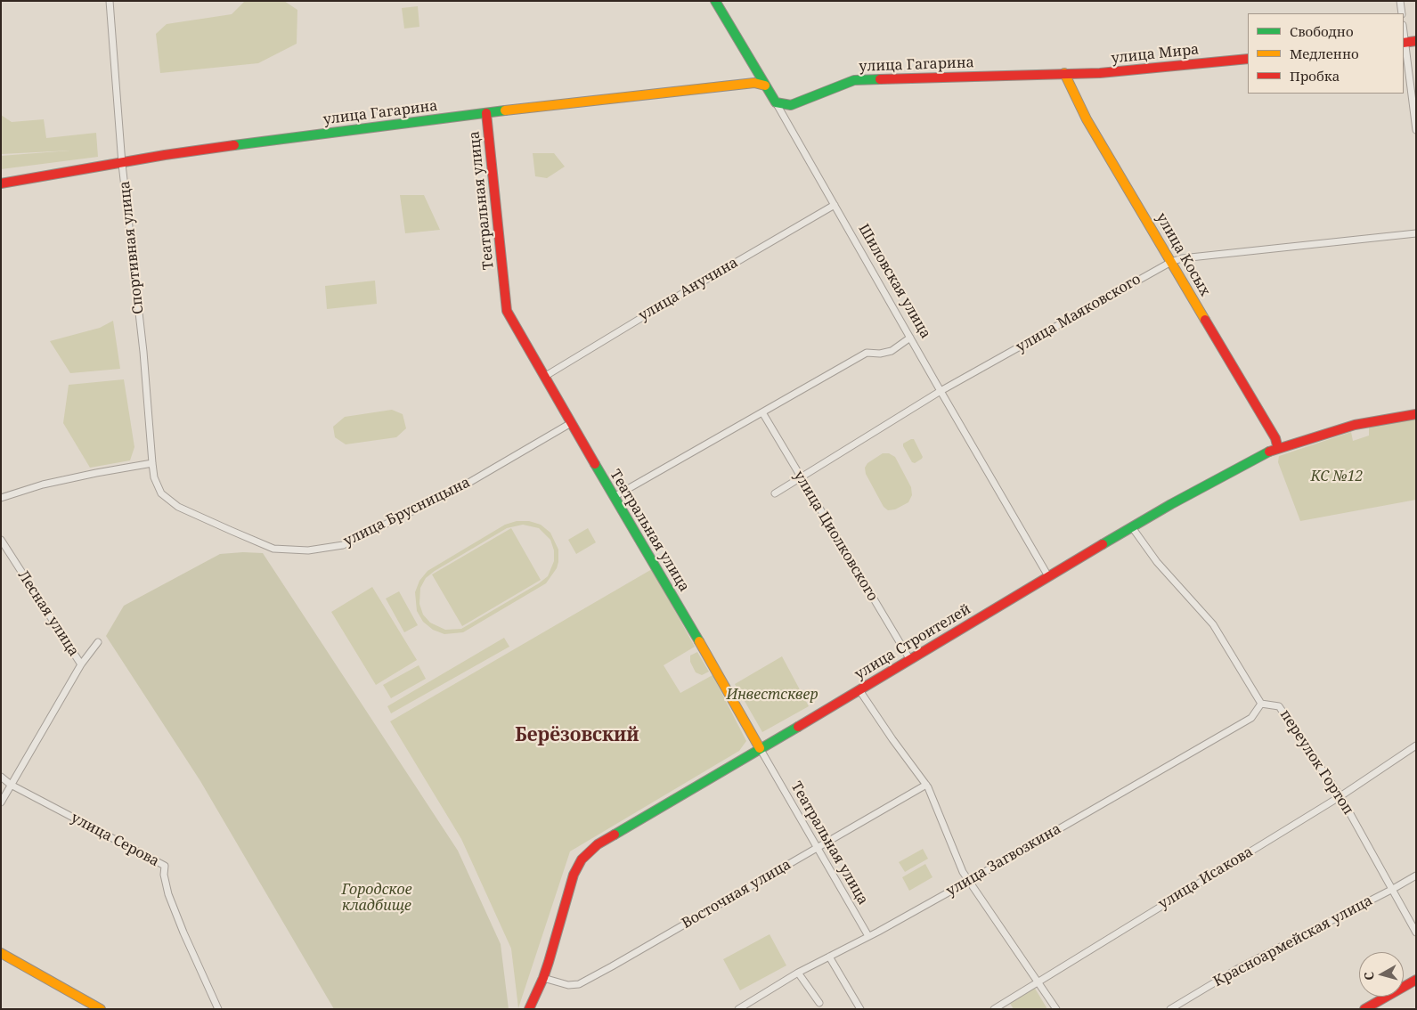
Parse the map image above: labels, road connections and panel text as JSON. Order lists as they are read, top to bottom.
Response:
{
  "streets": {
    "street": [
      "улица Мира",
      "улица Гагарина",
      "Театральная улица",
      "Спортивная улица",
      "улица Косых",
      "Шиловская улица",
      "улица Анучина",
      "улица Маяковского",
      "улица Брусницына",
      "улица Циолковского",
      "Лесная улица",
      "улица Строителей",
      "переулок Гортоп",
      "улица Серова",
      "улица Загвозкина",
      "улица Исакова",
      "Восточная улица",
      "Красноармейская улица"
    ]
  },
  "crossings": [
    ["улица Мира", "улица Гагарина"],
    ["улица Мира", "улица Косых"],
    ["улица Гагарина", "Театральная улица"],
    ["улица Гагарина", "Спортивная улица"],
    ["улица Гагарина", "улица Косых"],
    ["улица Гагарина", "Шиловская улица"],
    ["Театральная улица", "улица Анучина"],
    ["Театральная улица", "улица Брусницына"],
    ["Театральная улица", "улица Строителей"],
    ["Театральная улица", "улица Загвозкина"],
    ["Театральная улица", "Восточная улица"],
    ["Спортивная улица", "улица Брусницына"],
    ["улица Косых", "улица Маяковского"],
    ["улица Косых", "улица Строителей"],
    ["Шиловская улица", "улица Анучина"],
    ["Шиловская улица", "улица Маяковского"],
    ["Шиловская улица", "улица Строителей"],
    ["улица Маяковского", "улица Циолковского"],
    ["улица Циолковского", "улица Строителей"],
    ["улица Строителей", "переулок Гортоп"],
    ["улица Строителей", "Восточная улица"],
    ["переулок Гортоп", "улица Загвозкина"],
    ["переулок Гортоп", "улица Исакова"],
    ["переулок Гортоп", "Красноармейская улица"]
  ],
  "districts": ["Берёзовский"],
  "parks": ["КС №12", "Инвестсквер", "Городское кладбище"],
  "legend": ["Свободно", "Медленно", "Пробка"],
  "north": "left"
}
